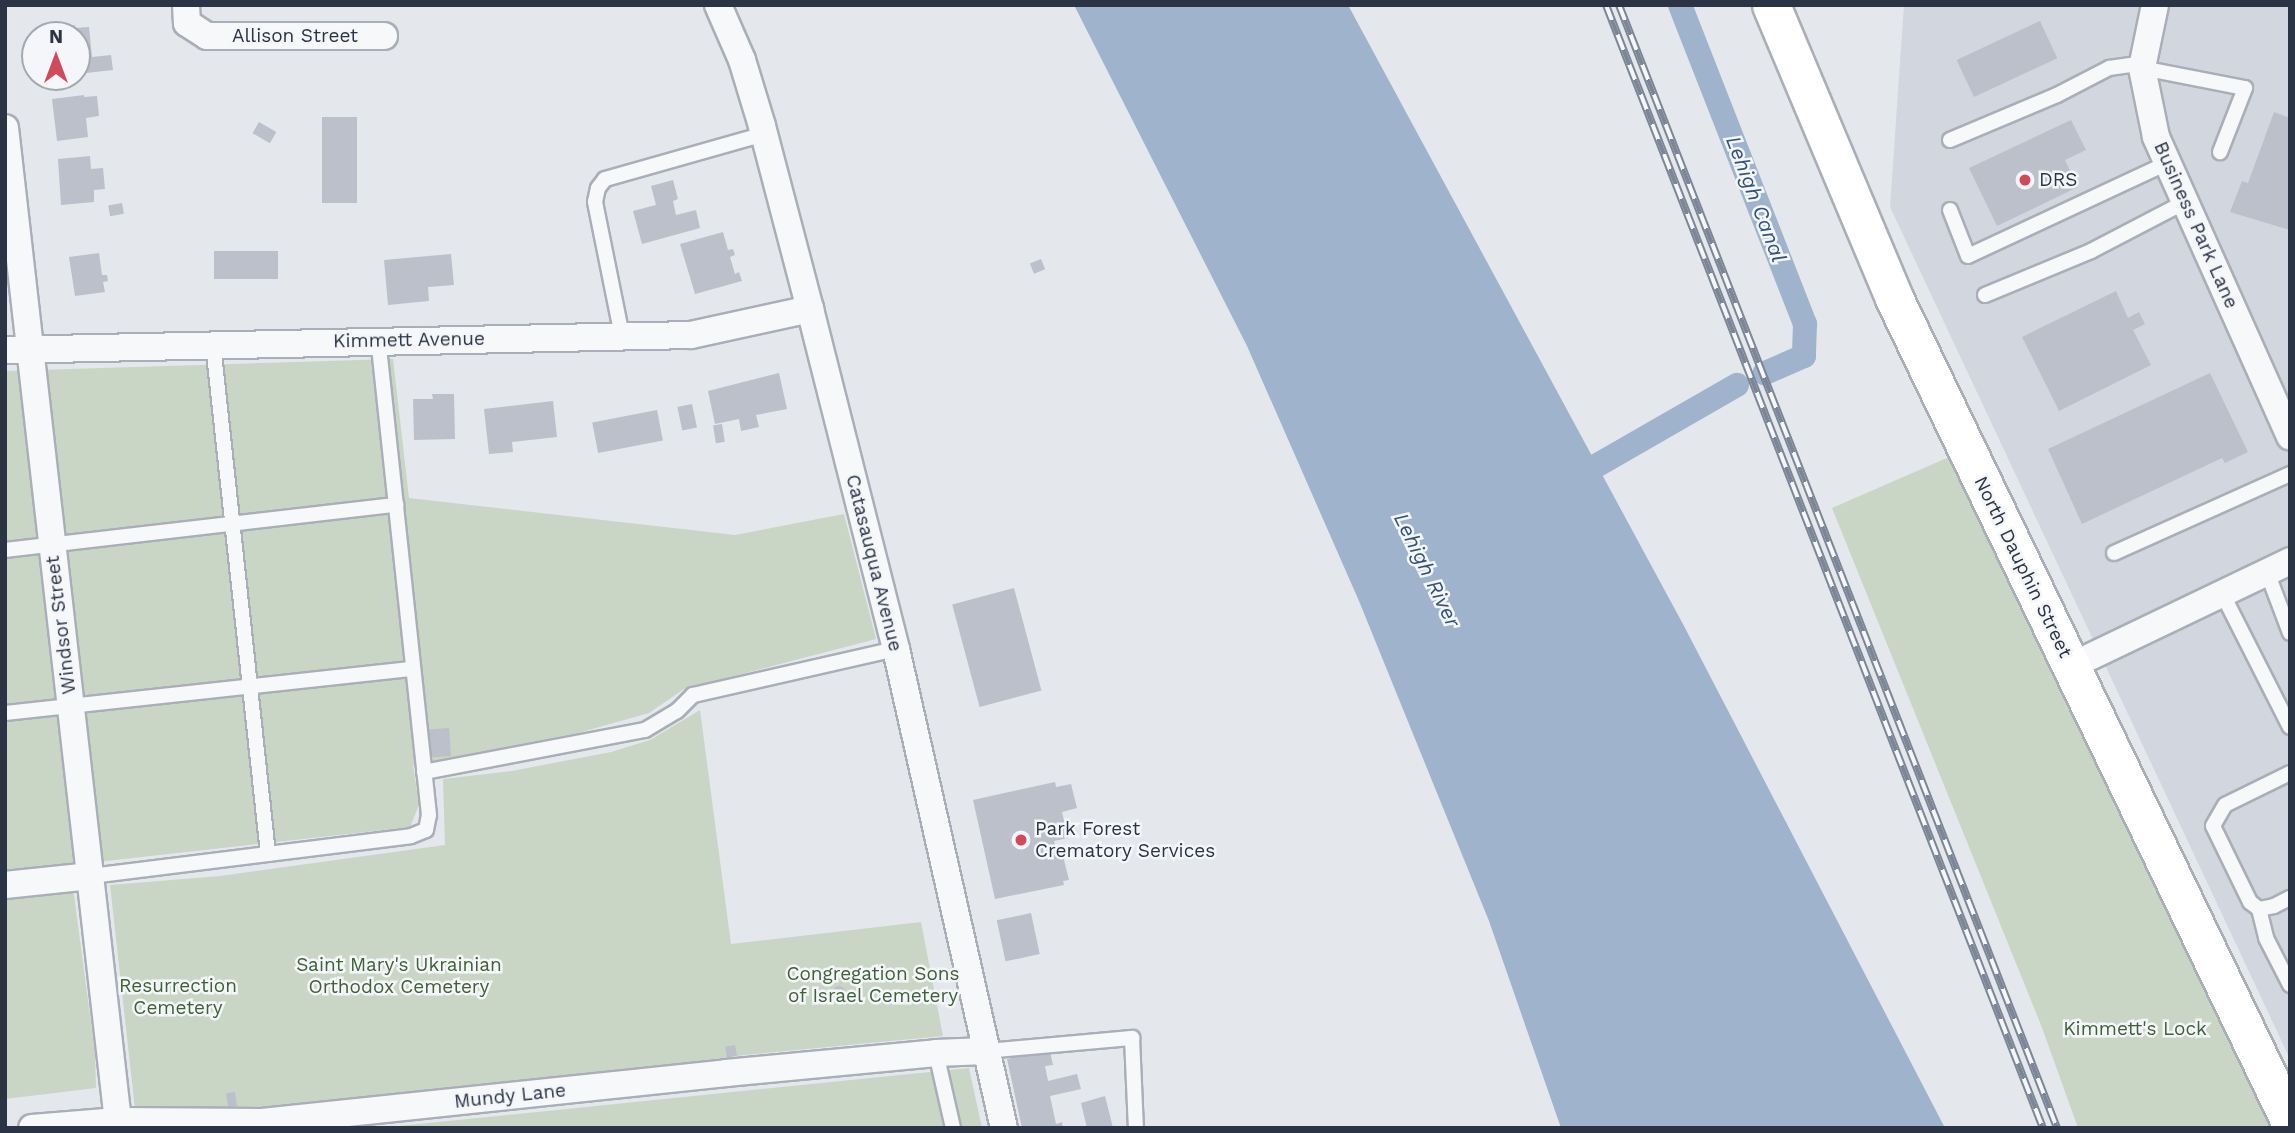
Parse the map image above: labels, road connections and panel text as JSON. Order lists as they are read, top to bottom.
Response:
{
  "streets": {
    "street": [
      "Allison Street",
      "Business Park Lane",
      "Kimmett Avenue",
      "Catasauqua Avenue",
      "North Dauphin Street",
      "Windsor Street",
      "Mundy Lane"
    ]
  },
  "crossings": [
    ["Kimmett Avenue", "Catasauqua Avenue"],
    ["Kimmett Avenue", "Windsor Street"],
    ["Catasauqua Avenue", "Mundy Lane"],
    ["Windsor Street", "Mundy Lane"]
  ],
  "water": ["Lehigh Canal", "Lehigh River"],
  "parks": [
    "Saint Mary's Ukrainian Orthodox Cemetery",
    "Congregation Sons of Israel Cemetery",
    "Resurrection Cemetery",
    "Kimmett's Lock"
  ],
  "places": ["DRS", "Park Forest Crematory Services"],
  "north": "top"
}
